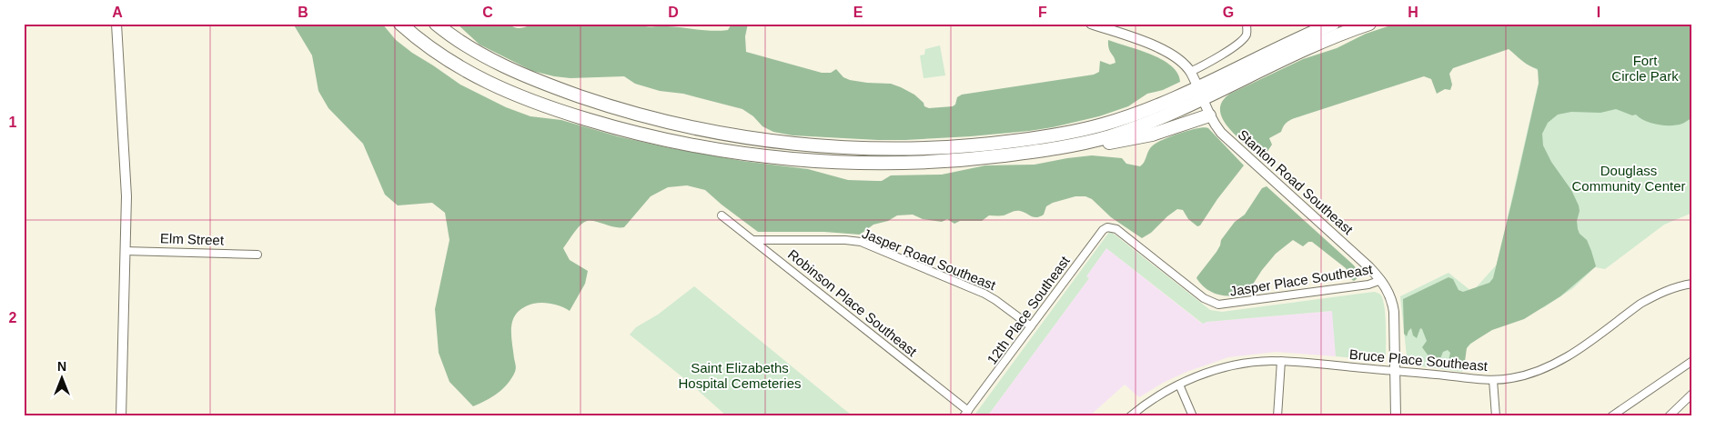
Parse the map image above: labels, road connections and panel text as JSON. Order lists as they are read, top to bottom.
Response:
{
  "streets": {
    "street": [
      "Stanton Road Southeast",
      "Elm Street",
      "Jasper Road Southeast",
      "Jasper Place Southeast",
      "Robinson Place Southeast",
      "12th Place Southeast",
      "Bruce Place Southeast"
    ]
  },
  "crossings": [
    ["Stanton Road Southeast", "Jasper Place Southeast"],
    ["Stanton Road Southeast", "Bruce Place Southeast"],
    ["Jasper Road Southeast", "Robinson Place Southeast"],
    ["Jasper Road Southeast", "12th Place Southeast"],
    ["Jasper Place Southeast", "12th Place Southeast"],
    ["Robinson Place Southeast", "12th Place Southeast"]
  ],
  "parks": ["Fort Circle Park", "Douglass Community Center", "Saint Elizabeths Hospital Cemeteries"],
  "north": "top",
  "grid": {
    "columns": [
      "A",
      "B",
      "C",
      "D",
      "E",
      "F",
      "G",
      "H",
      "I"
    ],
    "rows": ["1", "2"]
  }
}
